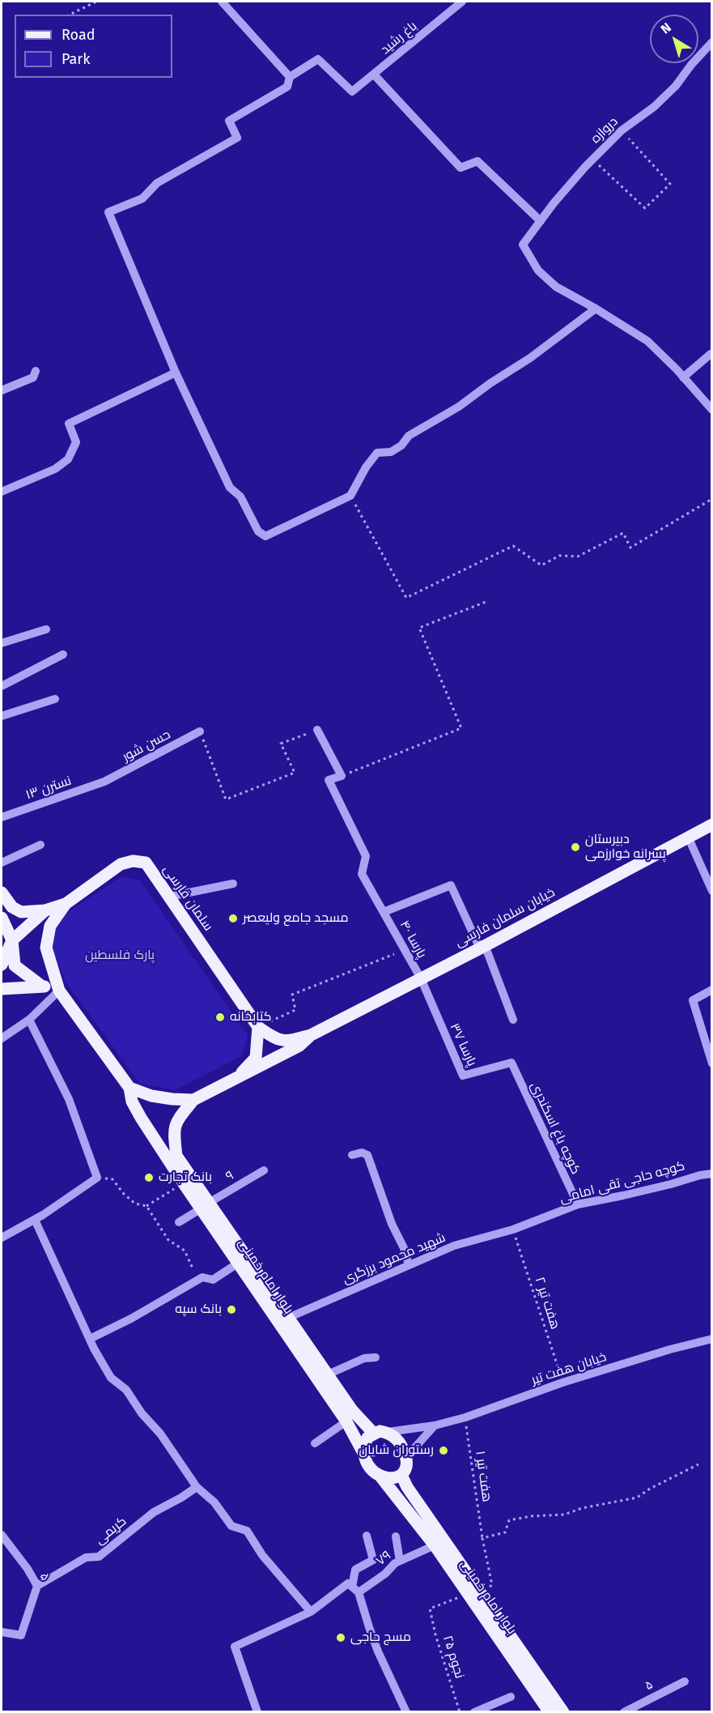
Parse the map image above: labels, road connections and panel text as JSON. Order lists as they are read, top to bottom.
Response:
{
  "streets": {
    "main road": ["سلمان فارسی", "خیابان سلمان فارسی", "بلوار امام خمینی"],
    "street": [
      "باغ رشید",
      "دروازه",
      "حسن شور",
      "نسترن ۱۳",
      "پارسا ۴۰",
      "پارسا ۳۷",
      "کوچه باغ اسکندری",
      "۹",
      "کوچه حاجی تقی امامی",
      "شهید محمود برزگری",
      "خیابان هفت تیر",
      "کریمی",
      "۷۹",
      "۵"
    ],
    "path": ["هفت تیر ۲", "هفت تیر ۱", "نجوم ۲۵"]
  },
  "crossings": [
    ["حسن شور", "نسترن ۱۳"],
    ["خیابان سلمان فارسی", "پارسا ۴۰"],
    ["خیابان سلمان فارسی", "پارسا ۳۷"],
    ["پارسا ۴۰", "پارسا ۳۷"],
    ["پارسا ۳۷", "کوچه باغ اسکندری"],
    ["کوچه باغ اسکندری", "کوچه حاجی تقی امامی"],
    ["۹", "بلوار امام خمینی"],
    ["کوچه حاجی تقی امامی", "شهید محمود برزگری"],
    ["کوچه حاجی تقی امامی", "هفت تیر ۲"],
    ["شهید محمود برزگری", "بلوار امام خمینی"],
    ["شهید محمود برزگری", "هفت تیر ۲"],
    ["بلوار امام خمینی", "خیابان هفت تیر"],
    ["بلوار امام خمینی", "هفت تیر ۱"],
    ["بلوار امام خمینی", "۷۹"],
    ["بلوار امام خمینی", "نجوم ۲۵"],
    ["هفت تیر ۲", "خیابان هفت تیر"],
    ["خیابان هفت تیر", "هفت تیر ۱"],
    ["هفت تیر ۱", "نجوم ۲۵"],
    ["کریمی", "۵"]
  ],
  "parks": ["پارک فلسطین"],
  "places": [
    "دبیرستان پسرانه خوارزمی",
    "مسجد جامع ولیعصر",
    "کتابخانه",
    "بانک تجارت",
    "بانک سپه",
    "رستوران شایان",
    "مسج حاجی"
  ],
  "legend": ["Road", "Park"],
  "north": "top left"
}
